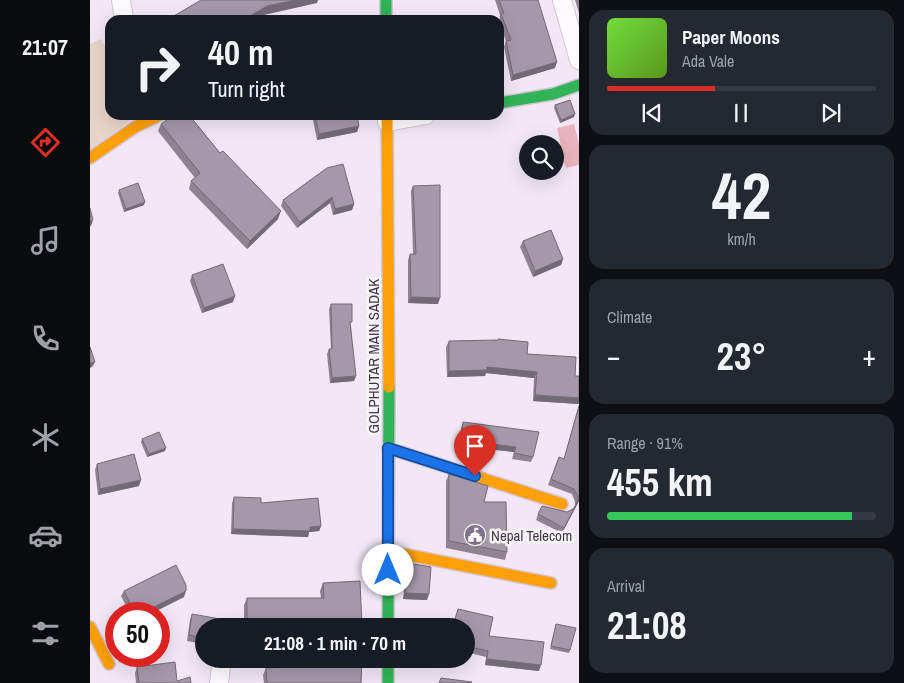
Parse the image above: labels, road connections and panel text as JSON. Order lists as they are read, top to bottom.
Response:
{
  "streets": {
    "street": ["GOLPHUTAR MAIN SADAK"]
  },
  "places": {
    "public building": ["Nepal Telecom"]
  },
  "page": {
    "tabs": "21:07",
    "turn": ["40 m", "Turn right"],
    "song": ["Paper Moons", "Ada Vale"],
    "tile": [
      ["42", "km/h"],
      "Climate",
      ["Range · 91%", "455 km"],
      ["Arrival", "21:08"]
    ],
    "heat": ["−", "23°", "+"],
    "limit": "50",
    "trip": "21:08 · 1 min · 70 m"
  }
}
